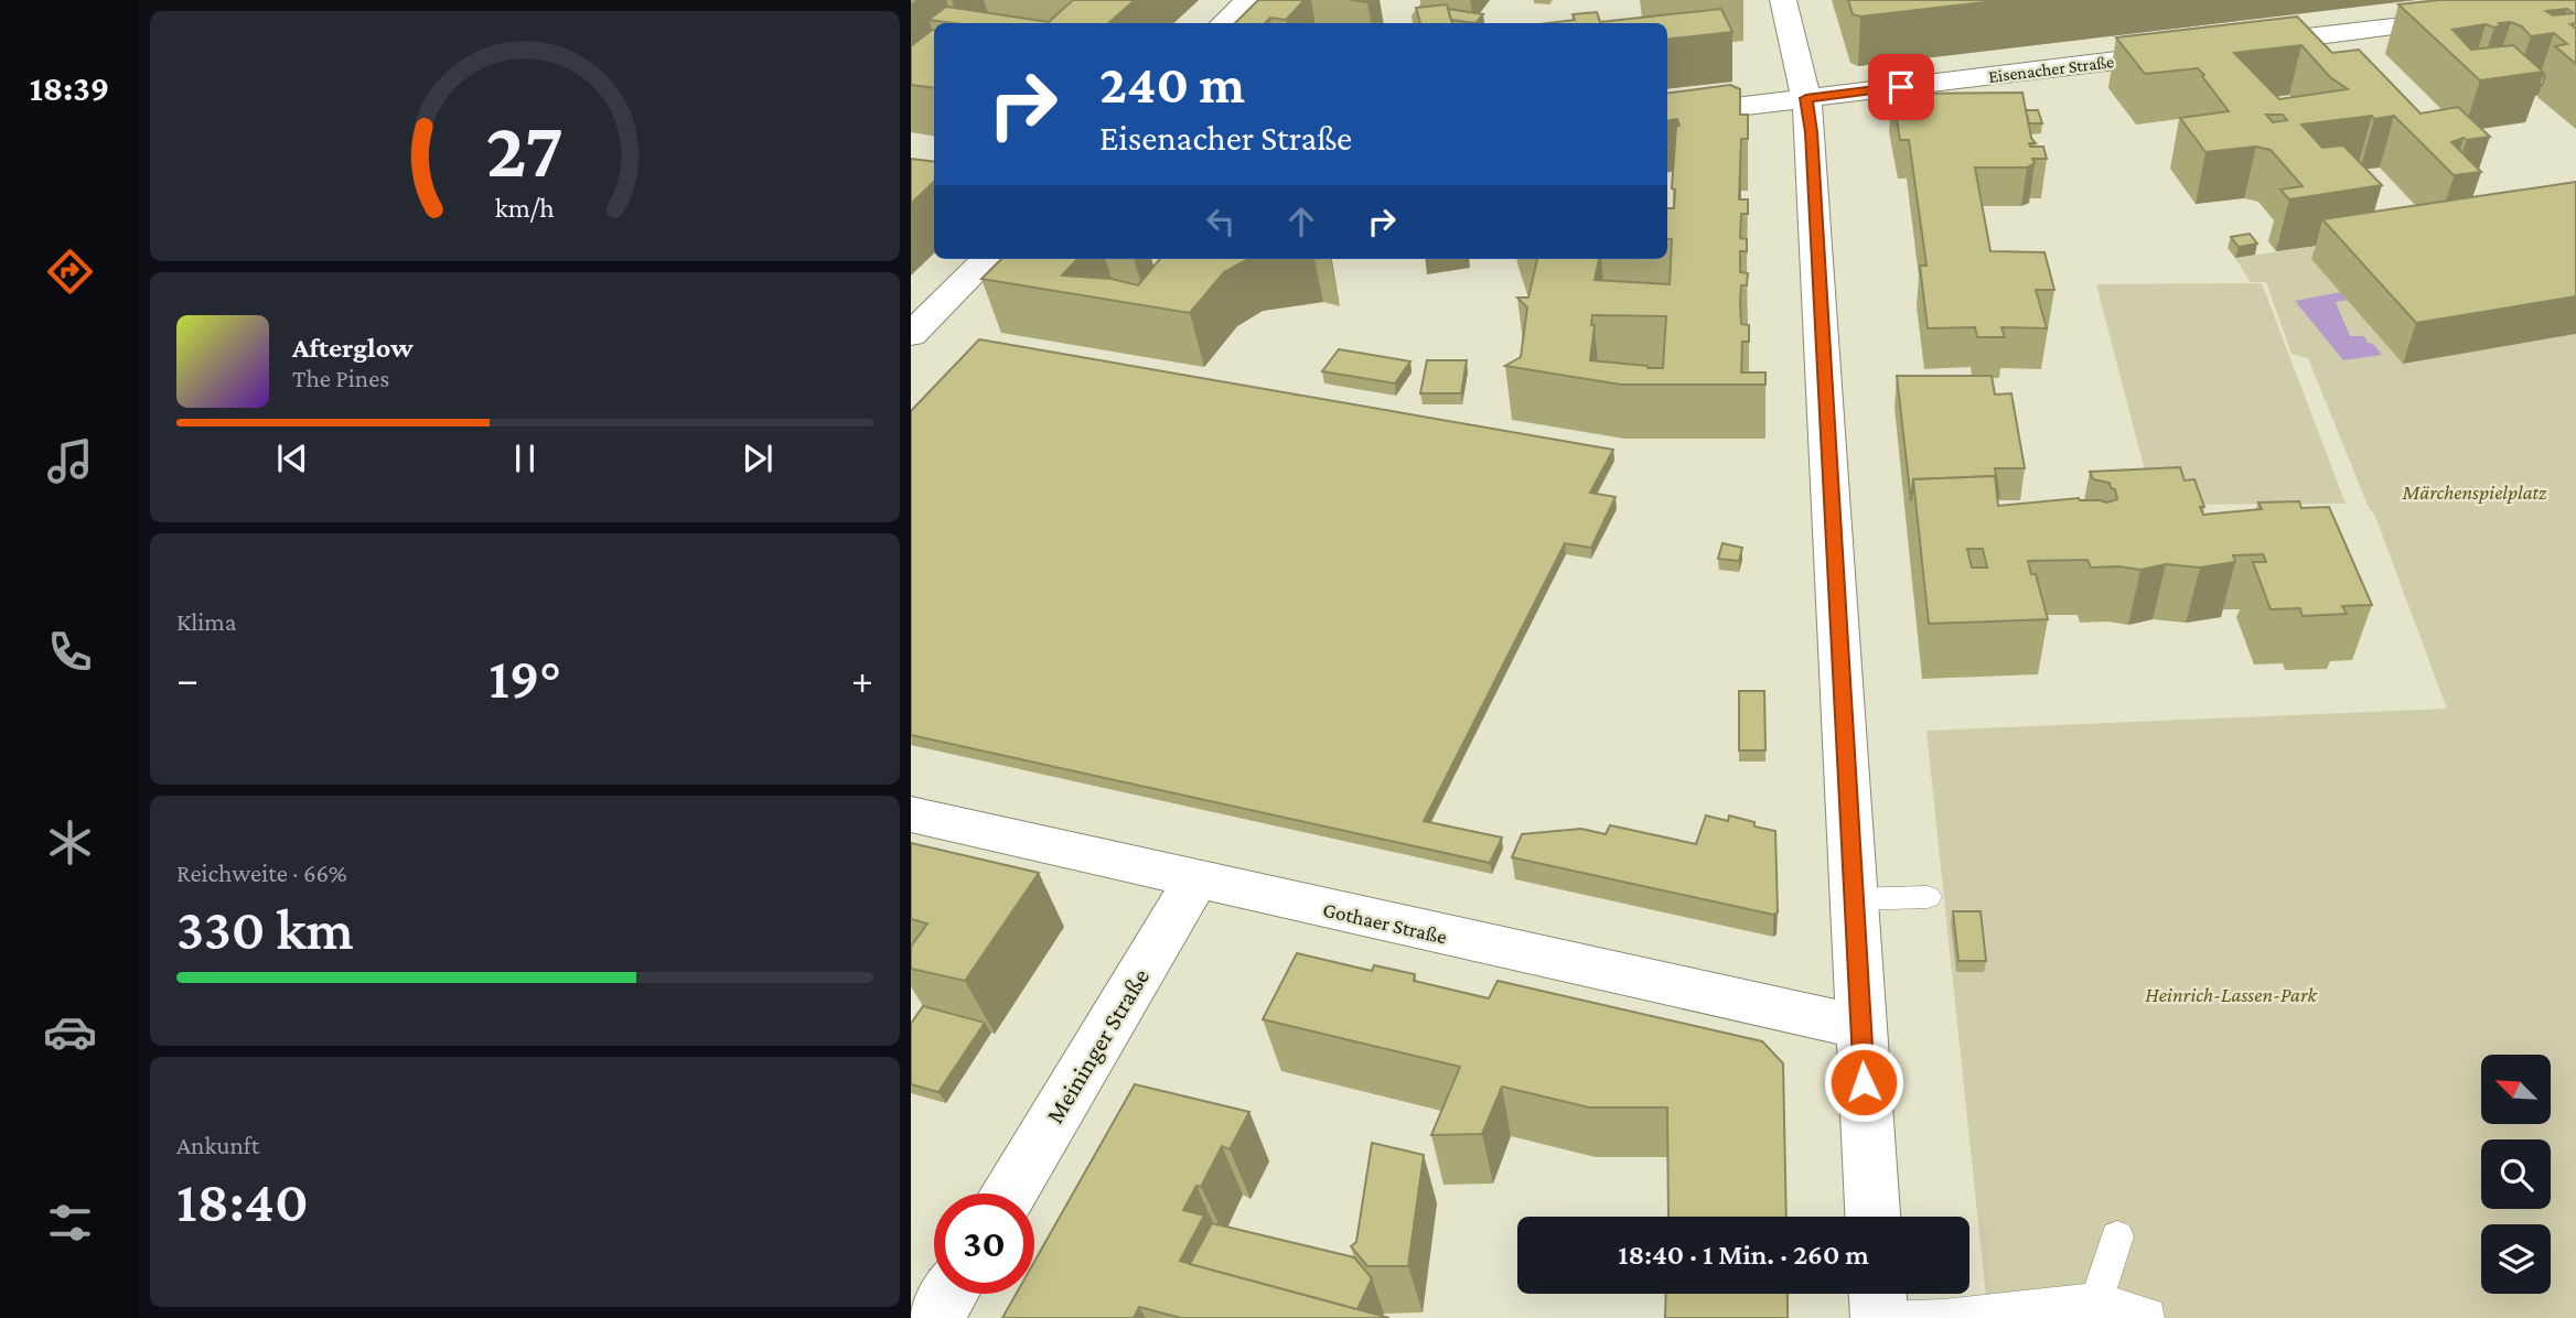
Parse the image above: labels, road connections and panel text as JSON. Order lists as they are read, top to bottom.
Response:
{
  "streets": {
    "street": ["Eisenacher Straße", "Gothaer Straße", "Meininger Straße"]
  },
  "crossings": [
    ["Gothaer Straße", "Meininger Straße"]
  ],
  "parks": ["Märchenspielplatz", "Heinrich-Lassen-Park"],
  "north": "top left",
  "page": {
    "tabs": "18:39",
    "turn": ["240 m", "Eisenacher Straße"],
    "song": ["Afterglow", "The Pines"],
    "tile": [
      "Klima",
      ["Reichweite · 66%", "330 km"],
      ["Ankunft", "18:40"]
    ],
    "heat": ["−", "19°", "+"],
    "limit": "30",
    "trip": "18:40 · 1 Min. · 260 m",
    "gauge": ["27", "km/h"]
  }
}
